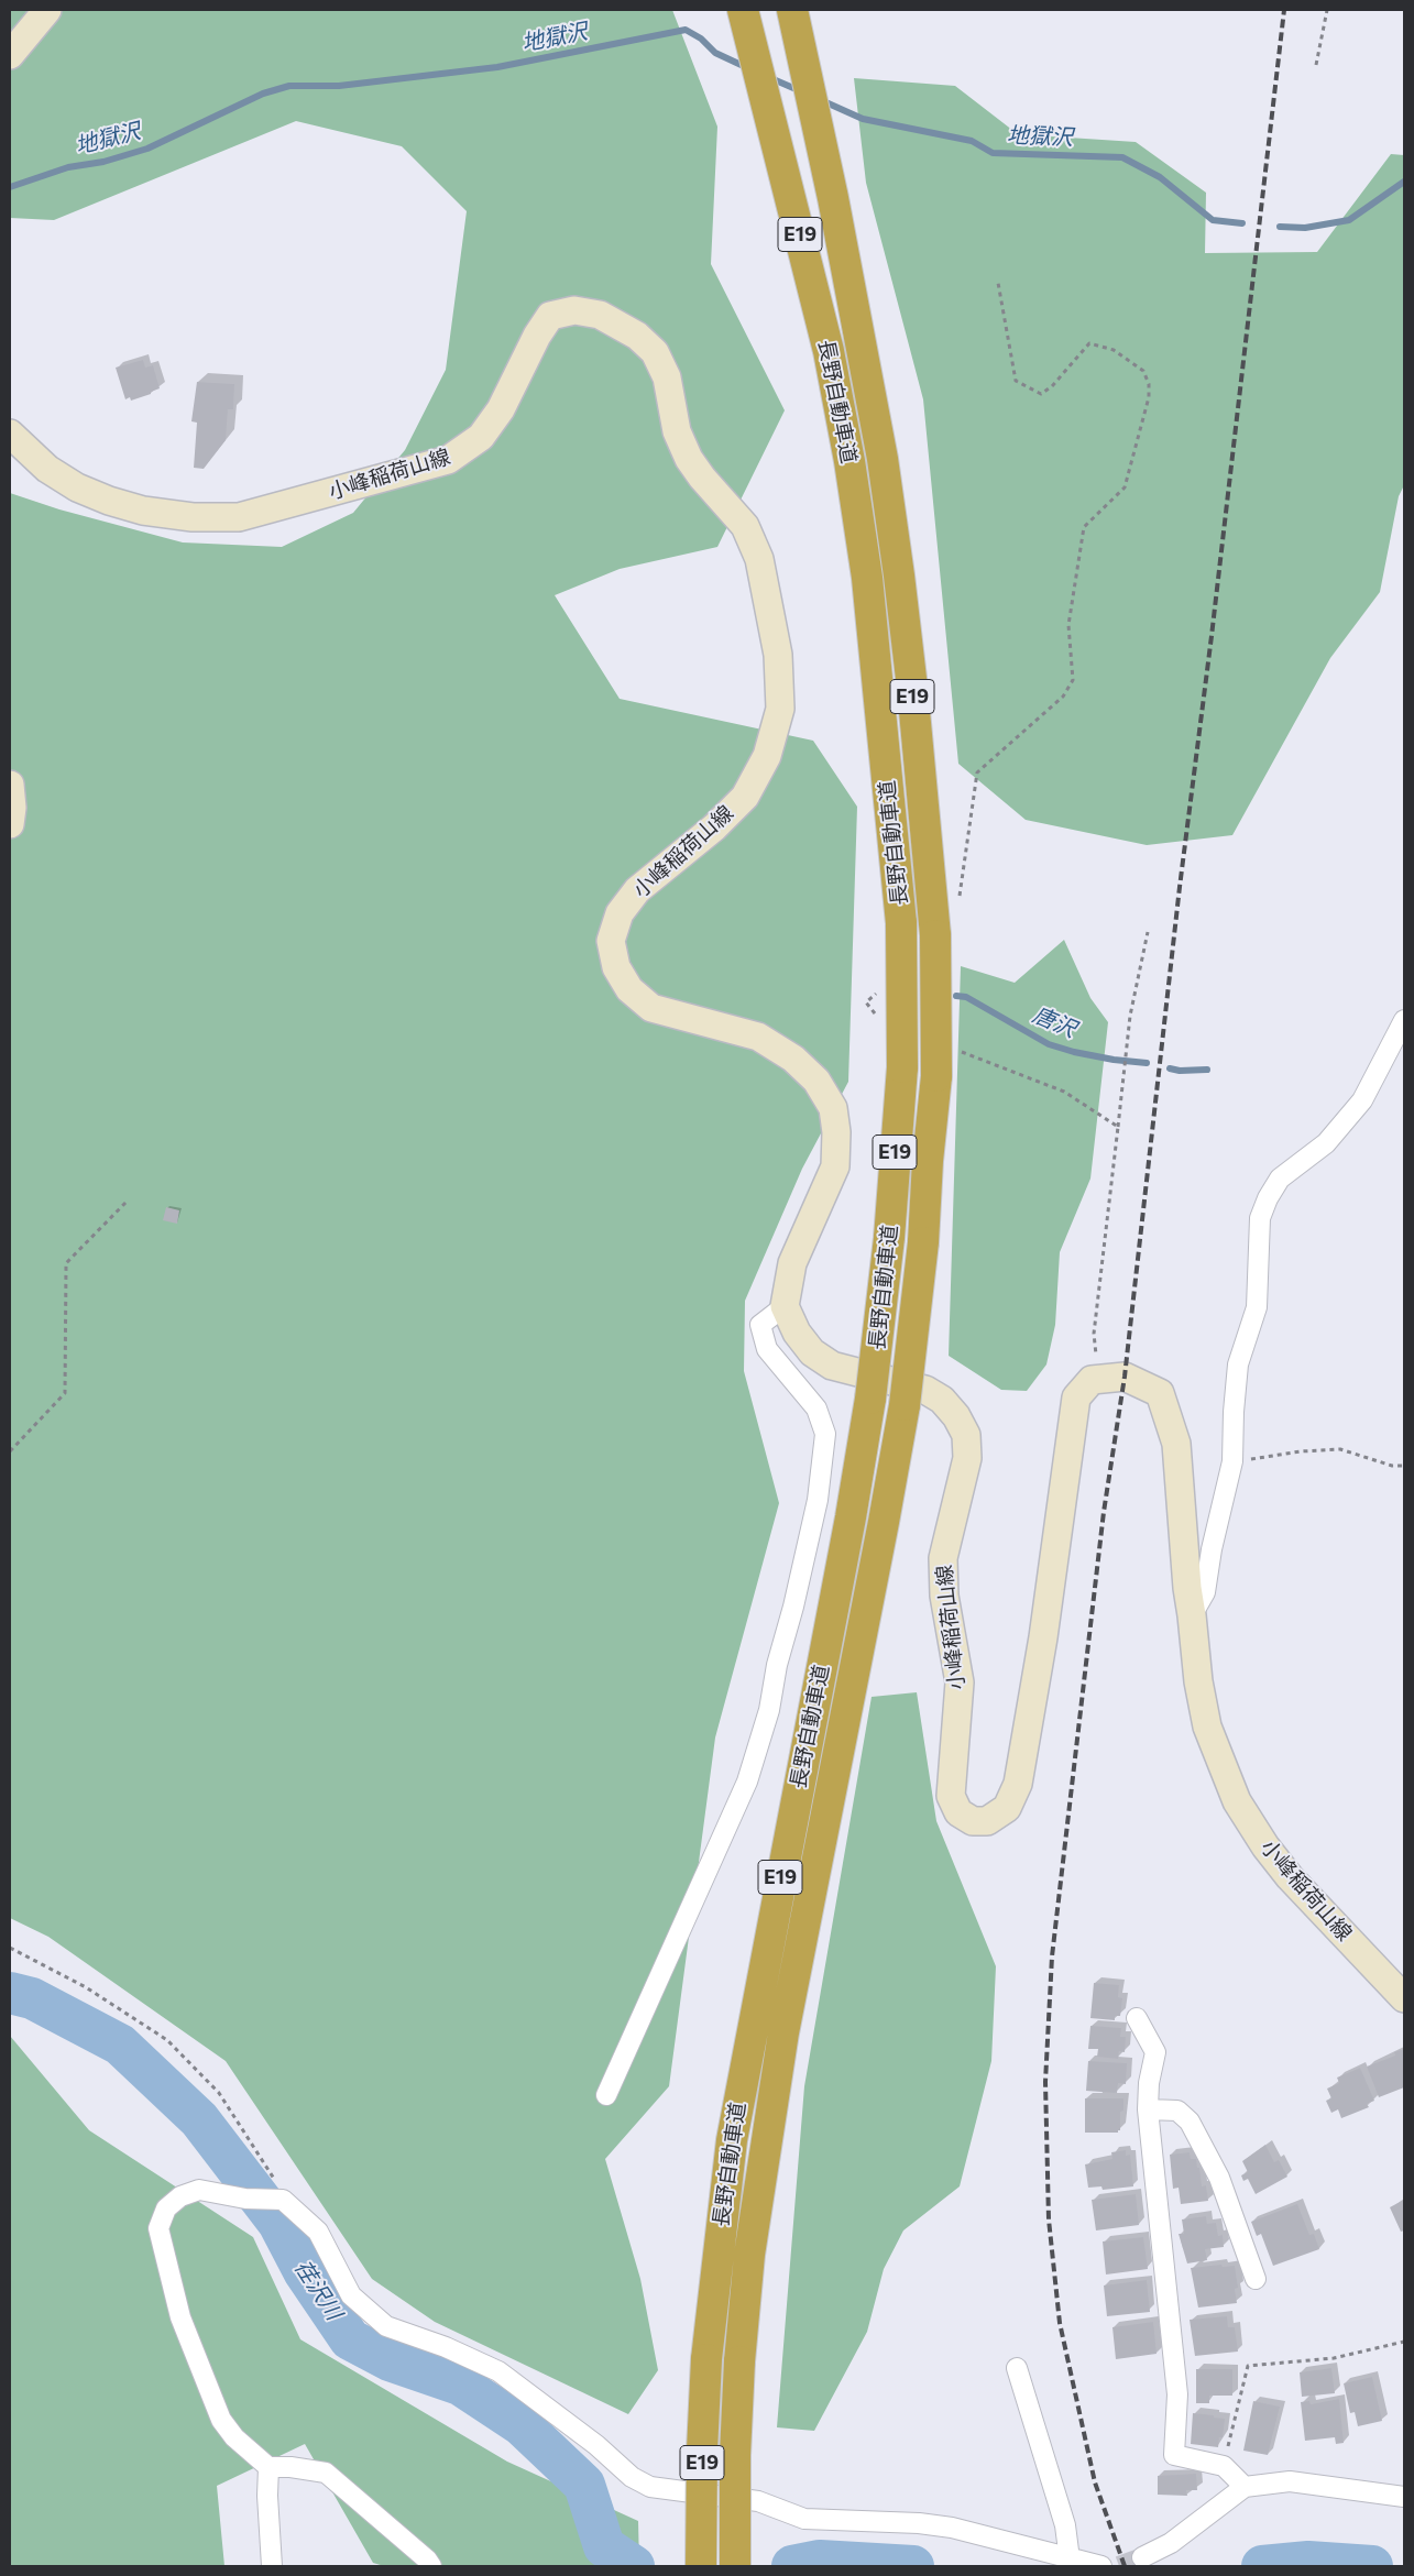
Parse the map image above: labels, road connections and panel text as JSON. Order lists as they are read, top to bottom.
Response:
{
  "streets": {
    "highway": ["E19", "長野自動車道"],
    "main road": ["小峰稲荷山線"]
  },
  "water": ["地獄沢", "唐沢", "荏沢川"]
}
